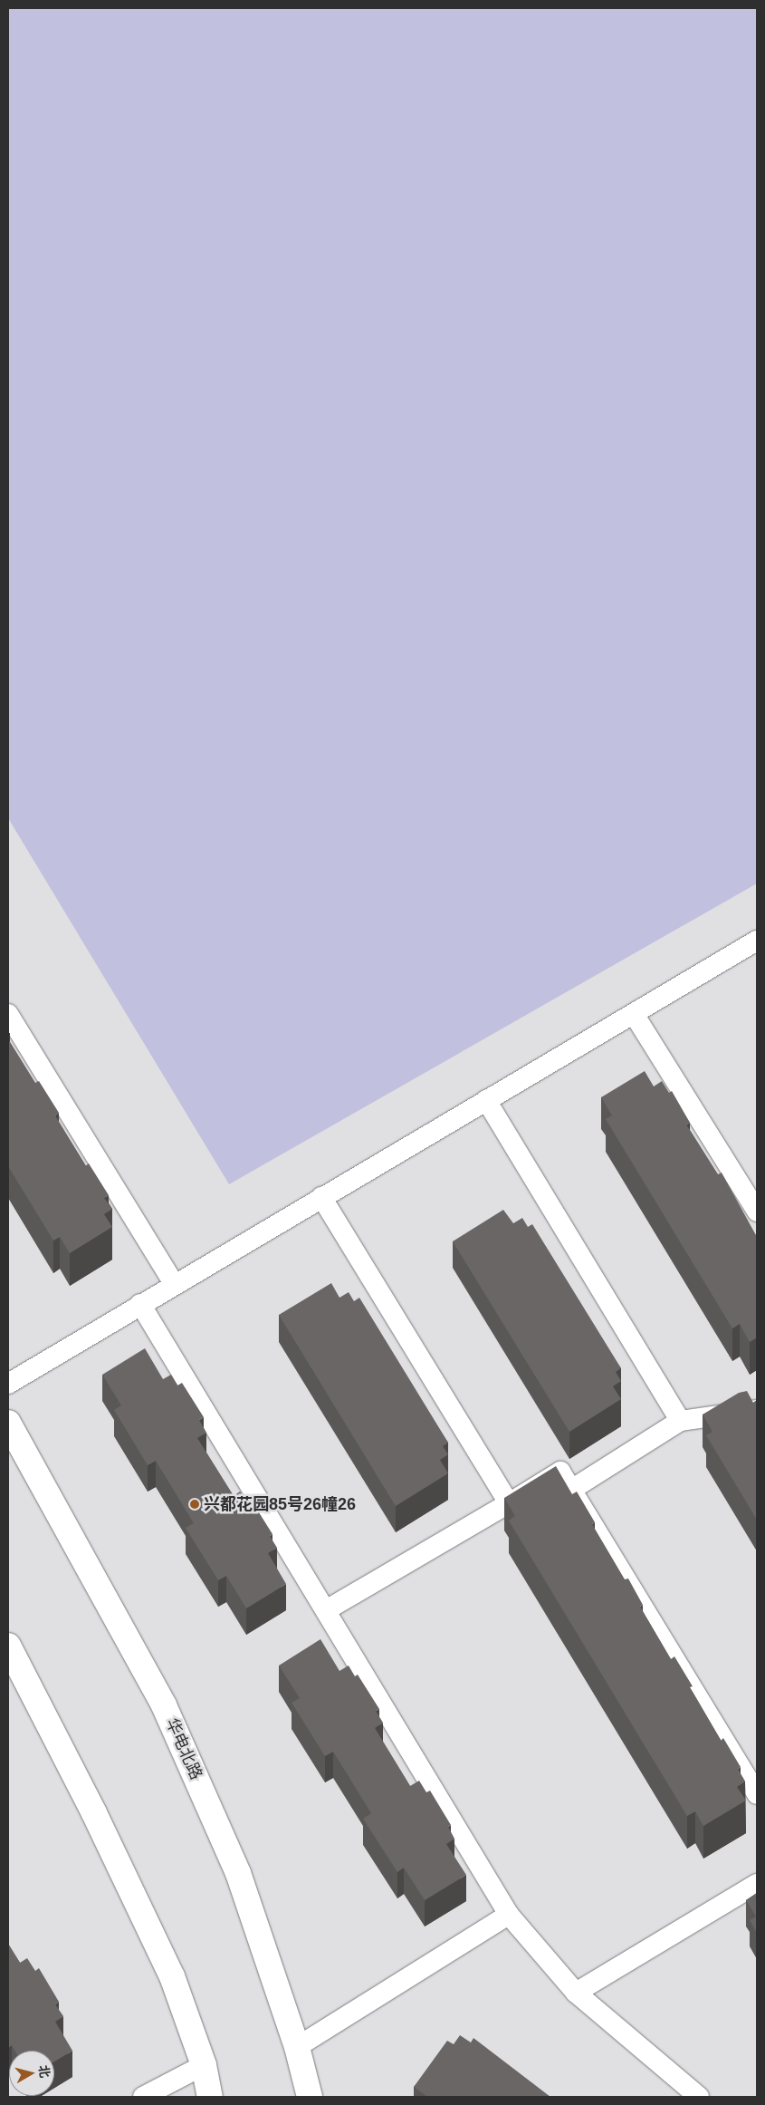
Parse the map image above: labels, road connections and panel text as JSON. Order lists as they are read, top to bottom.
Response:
{
  "streets": {
    "main road": ["华电北路"]
  },
  "places": ["兴都花园85号26幢26"],
  "north": "right"
}
